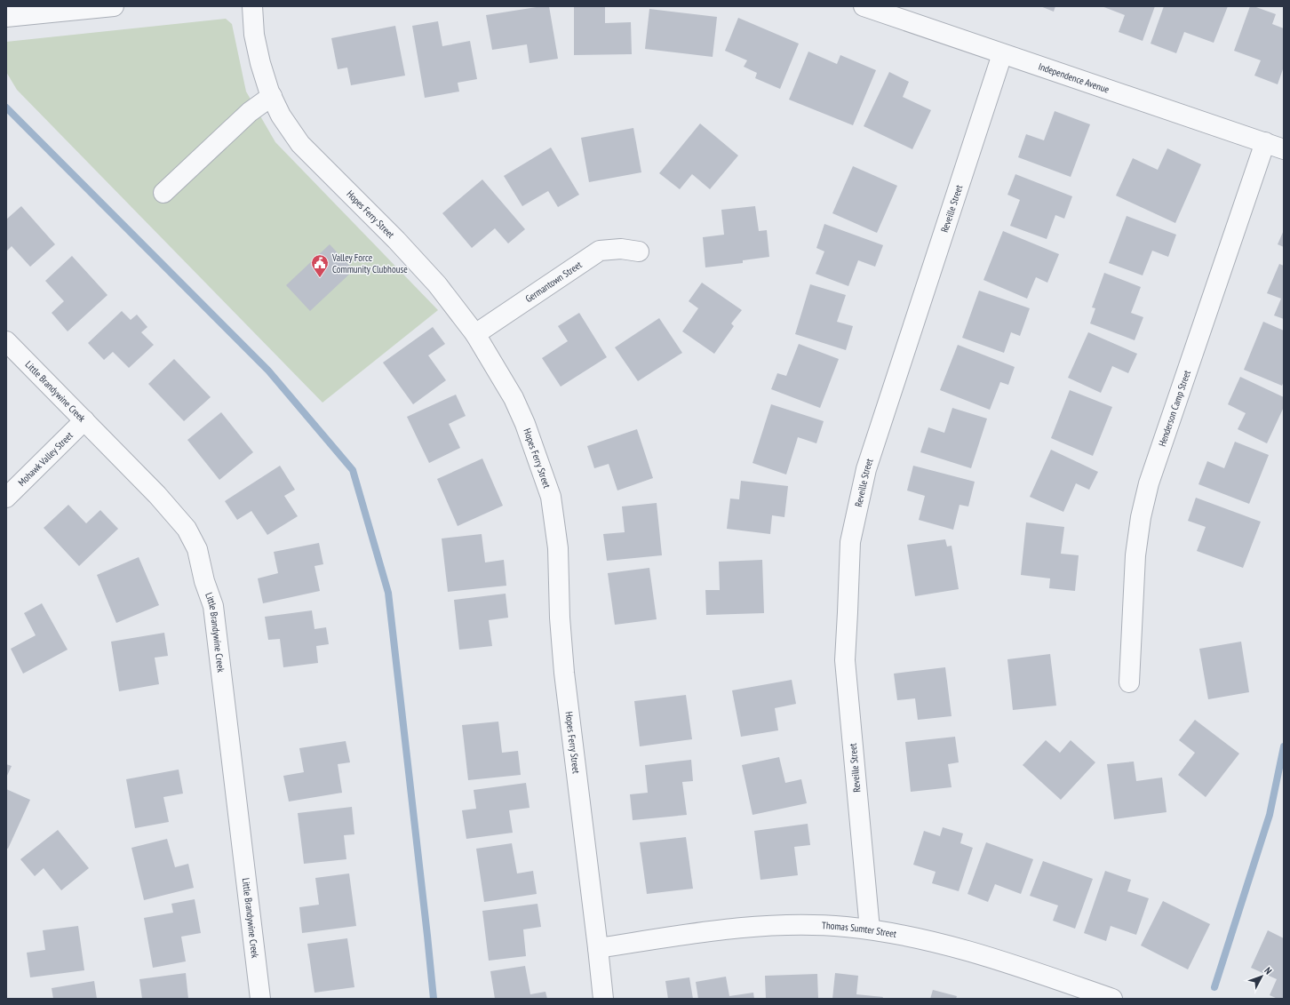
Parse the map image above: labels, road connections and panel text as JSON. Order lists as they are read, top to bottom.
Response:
{
  "streets": {
    "street": [
      "Independence Avenue",
      "Reveille Street",
      "Hopes Ferry Street",
      "Germantown Street",
      "Little Brandywine Creek",
      "Henderson Camp Street",
      "Mohawk Valley Street",
      "Thomas Sumter Street"
    ]
  },
  "crossings": [
    ["Independence Avenue", "Reveille Street"],
    ["Independence Avenue", "Henderson Camp Street"],
    ["Reveille Street", "Thomas Sumter Street"],
    ["Hopes Ferry Street", "Germantown Street"],
    ["Hopes Ferry Street", "Thomas Sumter Street"],
    ["Little Brandywine Creek", "Mohawk Valley Street"]
  ],
  "places": {
    "public building": ["Valley Force Community Clubhouse"]
  },
  "north": "top right"
}
